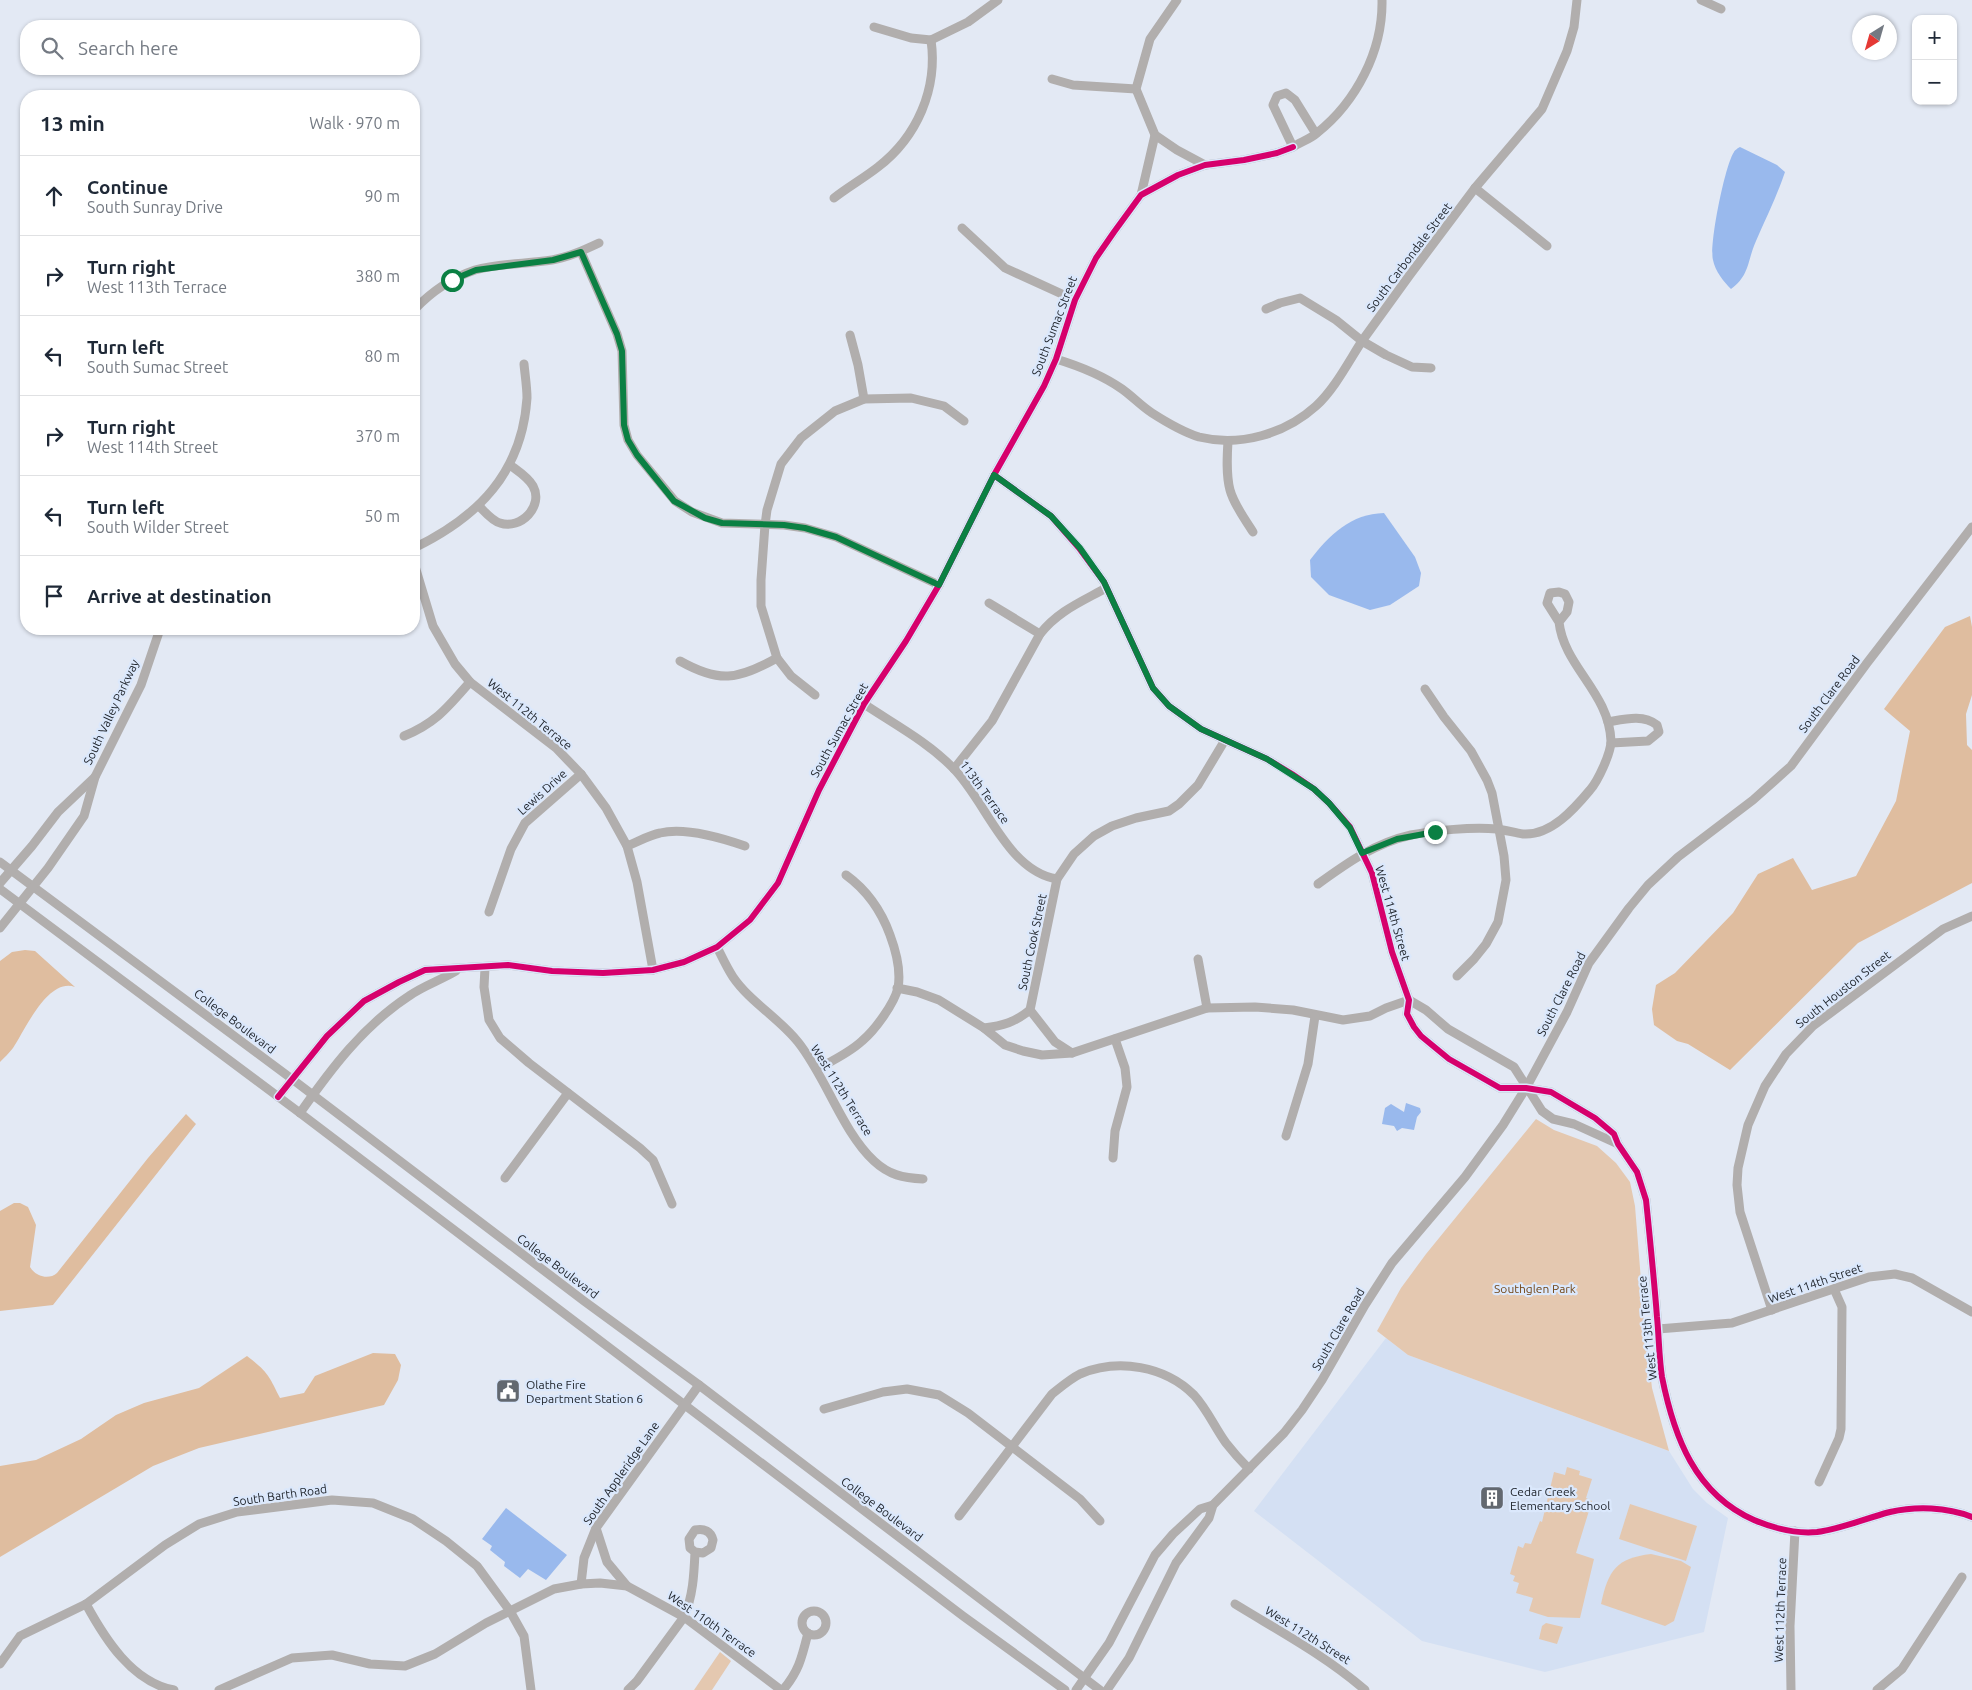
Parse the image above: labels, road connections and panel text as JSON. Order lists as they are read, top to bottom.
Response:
{
  "streets": {
    "street": [
      "South Carbondale Street",
      "South Sumac Street",
      "South Clare Road",
      "South Valley Parkway",
      "West 112th Terrace",
      "Lewis Drive",
      "113th Terrace",
      "West 114th Street",
      "South Cook Street",
      "South Houston Street",
      "College Boulevard",
      "West 113th Terrace",
      "South Appleridge Lane",
      "South Barth Road",
      "West 110th Terrace",
      "West 112th Street"
    ]
  },
  "crossings": [
    ["South Carbondale Street", "South Sumac Street"],
    ["South Sumac Street", "West 112th Terrace"],
    ["South Sumac Street", "113th Terrace"],
    ["South Sumac Street", "West 114th Street"],
    ["South Sumac Street", "College Boulevard"],
    ["South Clare Road", "West 114th Street"],
    ["South Clare Road", "College Boulevard"],
    ["South Clare Road", "West 113th Terrace"],
    ["South Valley Parkway", "College Boulevard"],
    ["West 112th Terrace", "Lewis Drive"],
    ["West 112th Terrace", "West 113th Terrace"],
    ["113th Terrace", "South Cook Street"],
    ["West 114th Street", "South Cook Street"],
    ["West 114th Street", "South Houston Street"],
    ["West 114th Street", "West 113th Terrace"],
    ["College Boulevard", "South Appleridge Lane"],
    ["South Appleridge Lane", "West 110th Terrace"],
    ["South Barth Road", "West 110th Terrace"]
  ],
  "parks": ["Southglen Park"],
  "places": {
    "public building": ["Olathe Fire Department Station 6"],
    "building": ["Cedar Creek Elementary School"]
  },
  "north": "bottom left",
  "page": {
    "map_buttons": ["+", "−"],
    "search": "Search here",
    "heading": ["13 min", "Walk · 970 m"],
    "list": [
      ["Continue", "South Sunray Drive", "90 m"],
      ["Turn right", "West 113th Terrace", "380 m"],
      ["Turn left", "South Sumac Street", "80 m"],
      ["Turn right", "West 114th Street", "370 m"],
      ["Turn left", "South Wilder Street", "50 m"],
      "Arrive at destination"
    ]
  }
}
